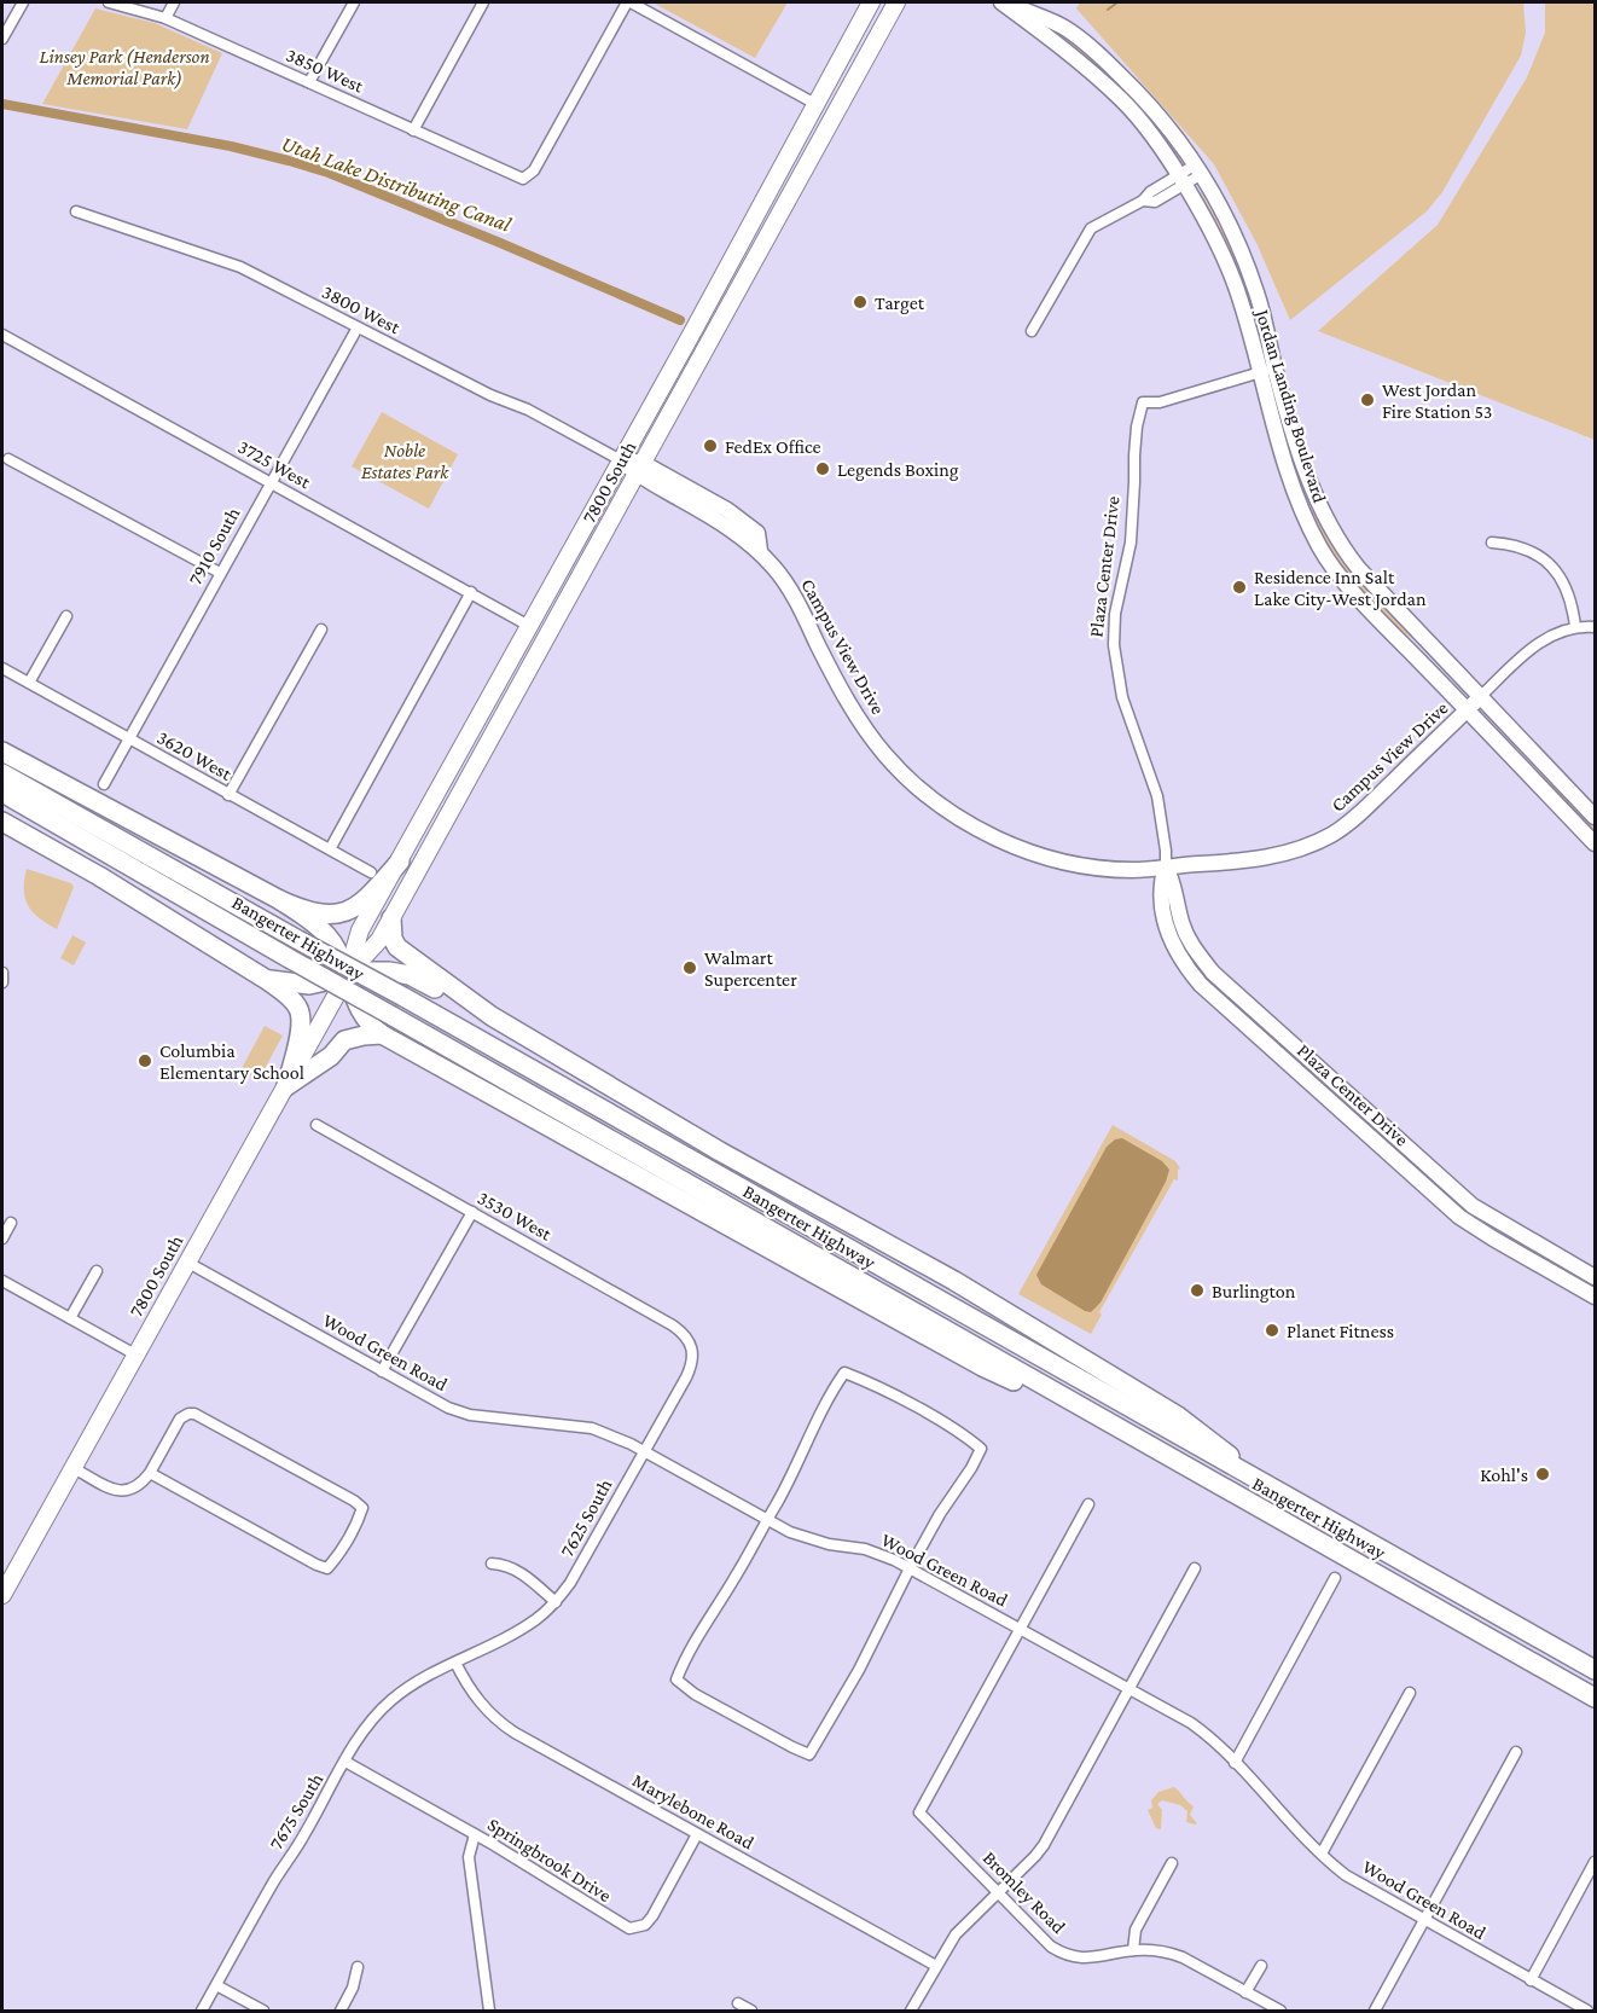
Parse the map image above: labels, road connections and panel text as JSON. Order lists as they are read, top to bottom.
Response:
{
  "streets": {
    "highway": ["Bangerter Highway"],
    "main road": ["7800 South"],
    "street": [
      "3850 West",
      "3800 West",
      "Jordan Landing Boulevard",
      "3725 West",
      "7910 South",
      "Plaza Center Drive",
      "Campus View Drive",
      "3620 West",
      "3530 West",
      "Wood Green Road",
      "7625 South",
      "7675 South",
      "Marylebone Road",
      "Springbrook Drive",
      "Bromley Road"
    ]
  },
  "crossings": [
    ["3800 West", "7800 South"],
    ["3800 West", "7910 South"],
    ["3800 West", "Campus View Drive"],
    ["Jordan Landing Boulevard", "Plaza Center Drive"],
    ["Jordan Landing Boulevard", "Campus View Drive"],
    ["3725 West", "7800 South"],
    ["3725 West", "7910 South"],
    ["7800 South", "Campus View Drive"],
    ["7800 South", "Wood Green Road"],
    ["7910 South", "3620 West"],
    ["Plaza Center Drive", "Campus View Drive"],
    ["3530 West", "7625 South"],
    ["Wood Green Road", "7625 South"],
    ["Wood Green Road", "Bromley Road"],
    ["7625 South", "7675 South"],
    ["7625 South", "Marylebone Road"],
    ["7675 South", "Marylebone Road"],
    ["7675 South", "Springbrook Drive"],
    ["Marylebone Road", "Springbrook Drive"]
  ],
  "water": ["Utah Lake Distributing Canal"],
  "parks": ["Linsey Park (Henderson Memorial Park)", "Noble Estates Park"],
  "places": [
    "Target",
    "West Jordan Fire Station 53",
    "FedEx Office",
    "Legends Boxing",
    "Residence Inn Salt Lake City-West Jordan",
    "Walmart Supercenter",
    "Columbia Elementary School",
    "Burlington",
    "Planet Fitness",
    "Kohl's"
  ]
}
